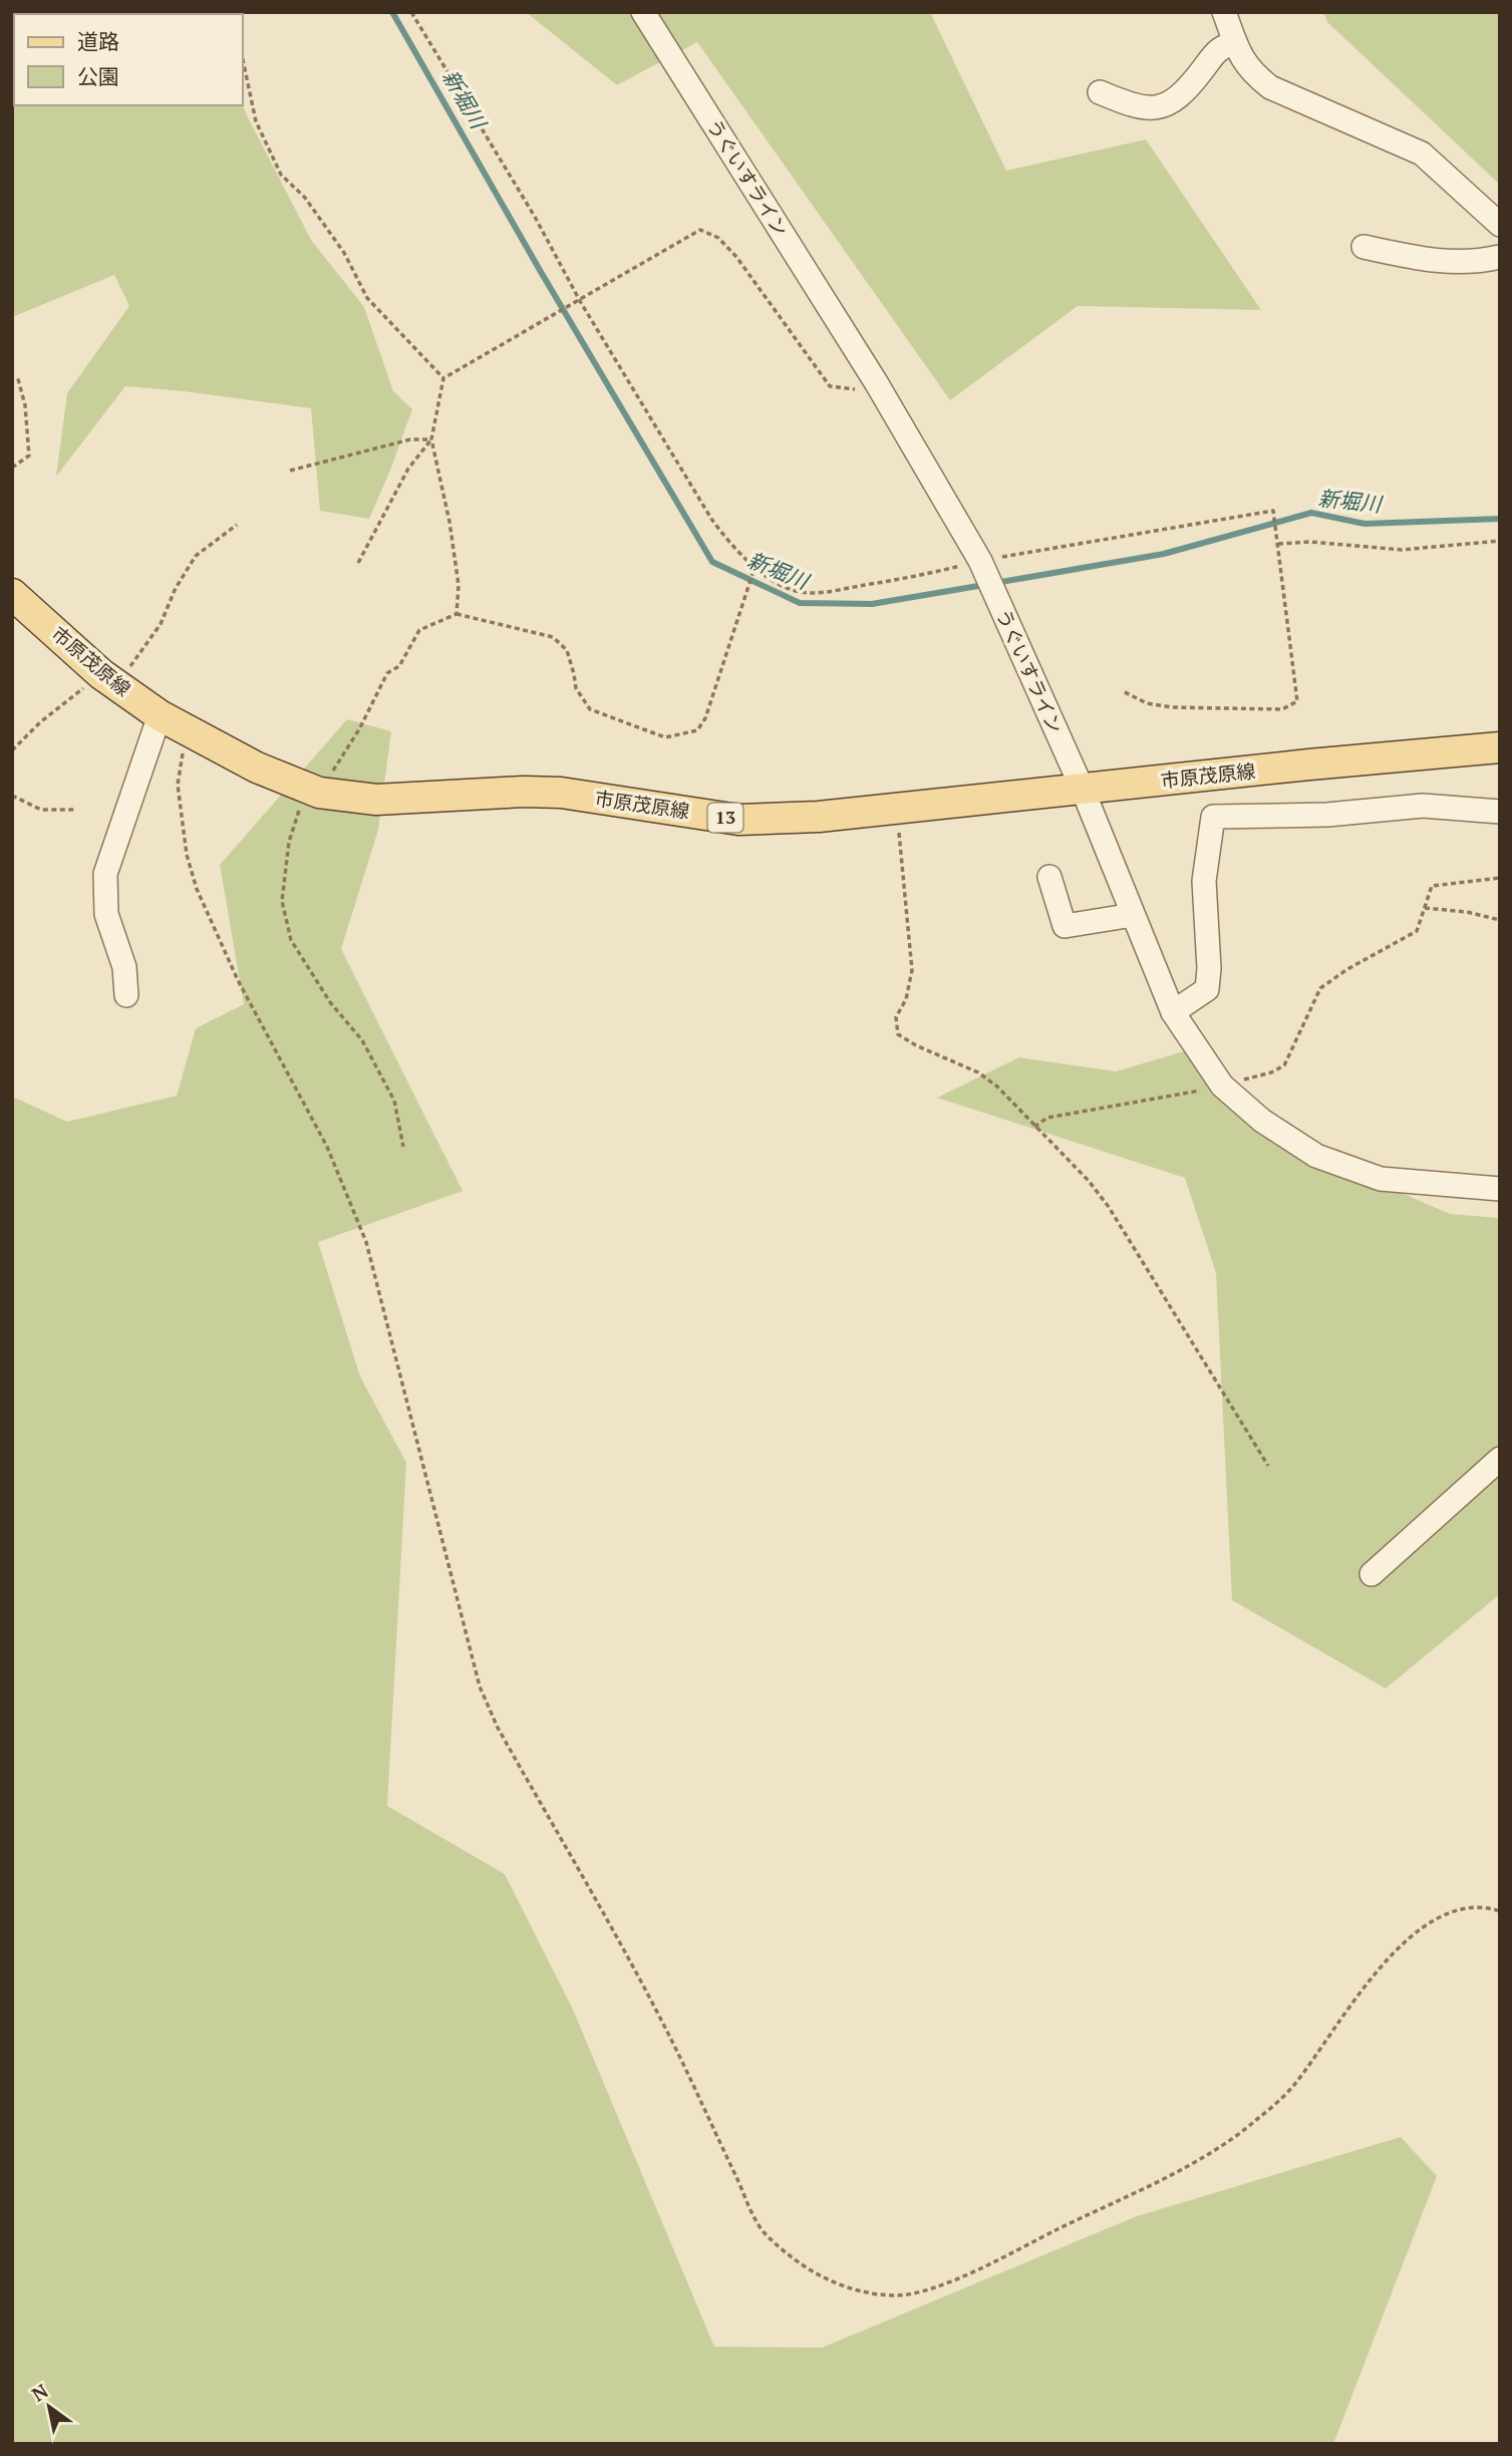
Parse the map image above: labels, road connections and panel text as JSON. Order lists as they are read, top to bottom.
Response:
{
  "streets": {
    "main road": ["市原茂原線", "13"],
    "street": ["うぐいすライン"]
  },
  "crossings": [
    ["うぐいすライン", "市原茂原線"]
  ],
  "water": ["新堀川"],
  "legend": ["道路", "公園"],
  "north": "top left"
}
